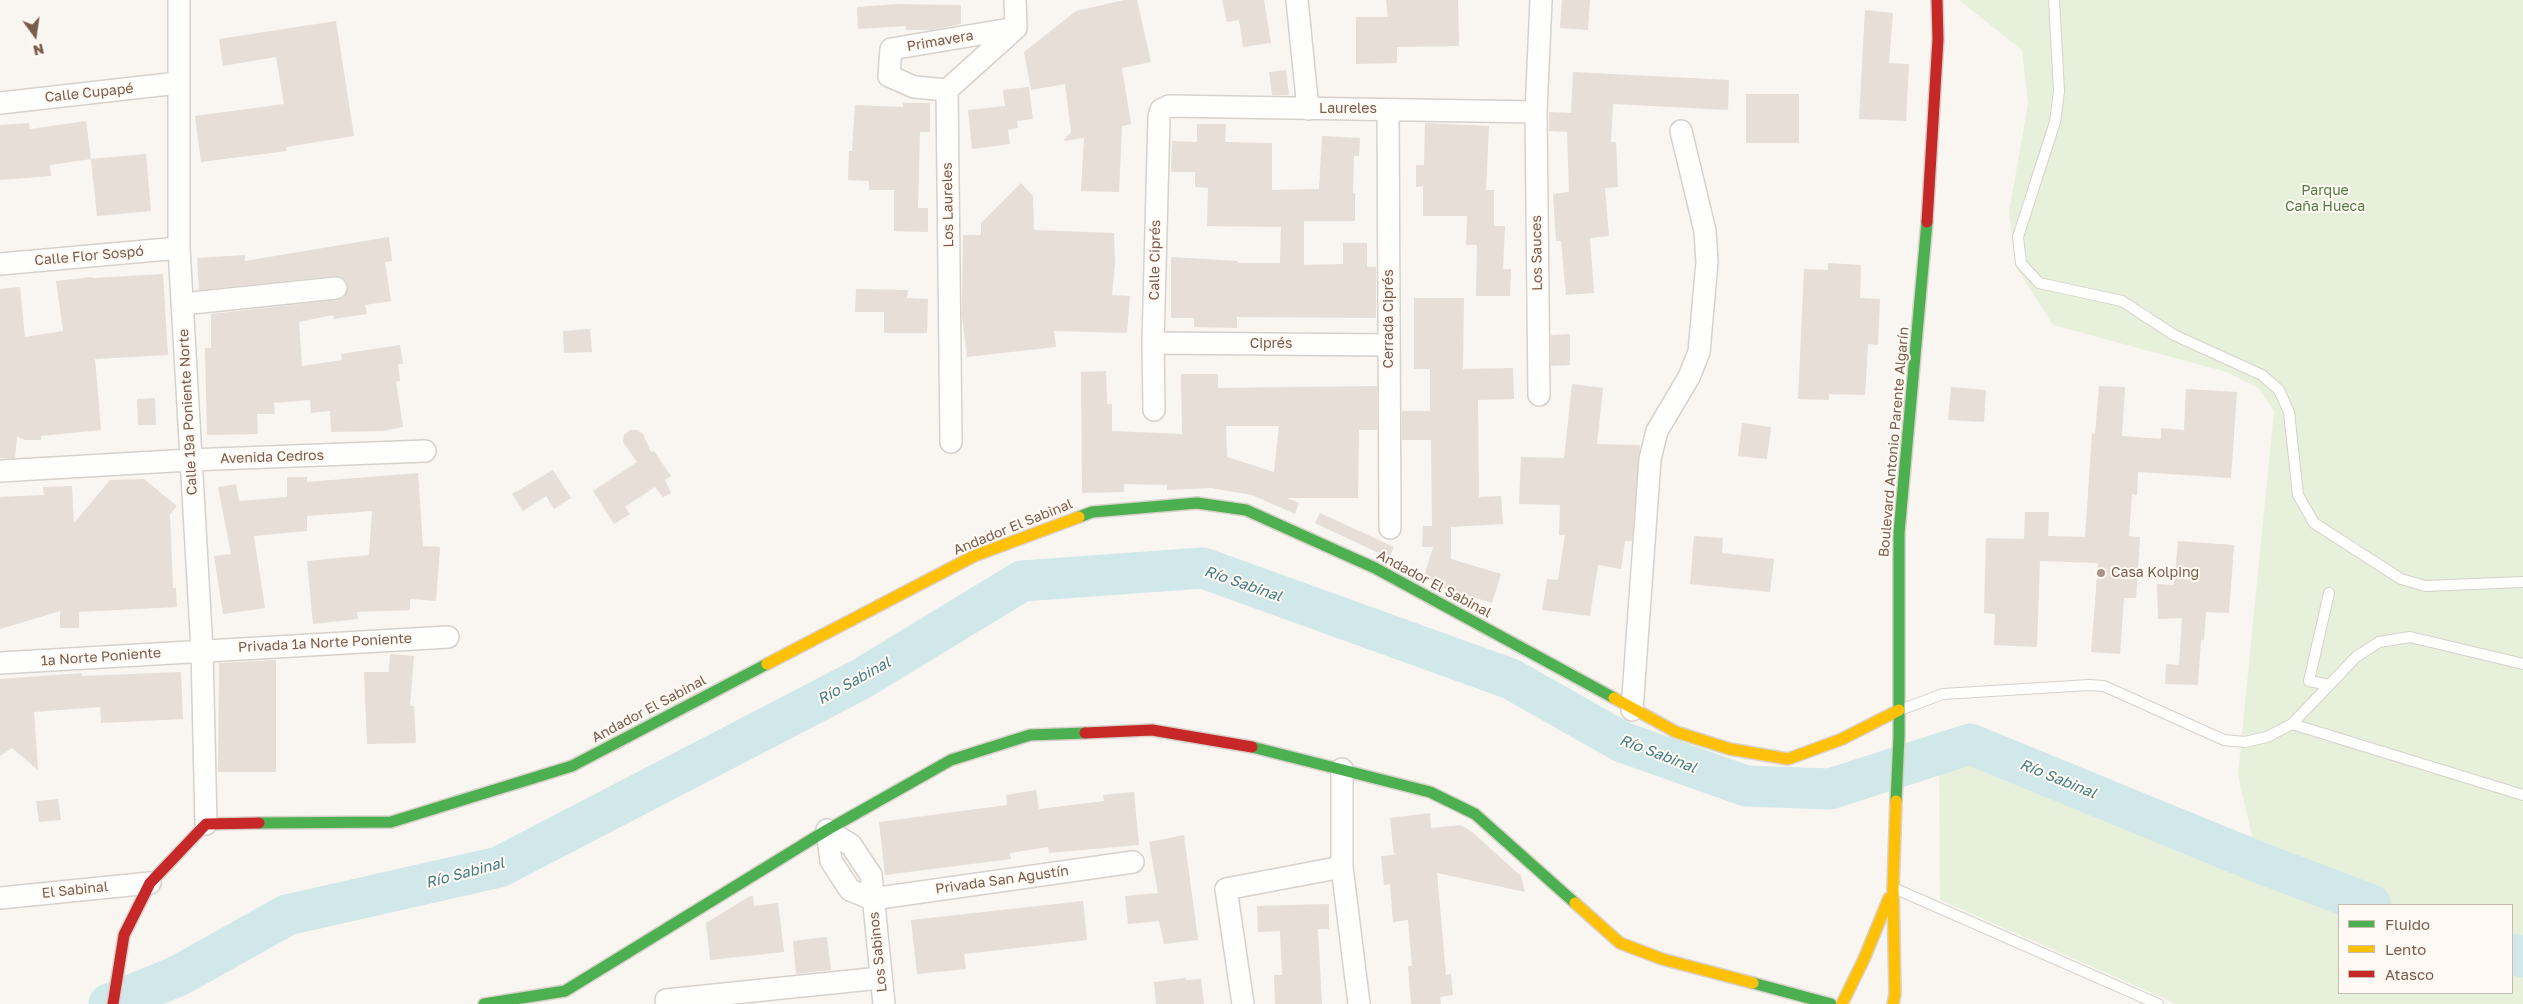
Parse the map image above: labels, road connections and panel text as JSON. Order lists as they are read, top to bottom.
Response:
{
  "streets": {
    "street": [
      "Primavera",
      "Calle Cupapé",
      "Laureles",
      "Los Laureles",
      "Los Sauces",
      "Calle Flor Sospó",
      "Calle Ciprés",
      "Cerrada Ciprés",
      "Ciprés",
      "Calle 19a Poniente Norte",
      "Boulevard Antonio Parente Algarín",
      "Avenida Cedros",
      "Andador El Sabinal",
      "Privada 1a Norte Poniente",
      "1a Norte Poniente",
      "Privada San Agustín",
      "El Sabinal",
      "Los Sabinos"
    ]
  },
  "crossings": [
    ["Primavera", "Los Laureles"],
    ["Calle Cupapé", "Calle 19a Poniente Norte"],
    ["Laureles", "Los Sauces"],
    ["Laureles", "Calle Ciprés"],
    ["Laureles", "Cerrada Ciprés"],
    ["Calle Flor Sospó", "Calle 19a Poniente Norte"],
    ["Calle Ciprés", "Ciprés"],
    ["Cerrada Ciprés", "Ciprés"],
    ["Calle 19a Poniente Norte", "Avenida Cedros"],
    ["Calle 19a Poniente Norte", "Andador El Sabinal"],
    ["Calle 19a Poniente Norte", "Privada 1a Norte Poniente"],
    ["Calle 19a Poniente Norte", "1a Norte Poniente"],
    ["Boulevard Antonio Parente Algarín", "Andador El Sabinal"],
    ["Privada 1a Norte Poniente", "1a Norte Poniente"],
    ["Privada San Agustín", "Los Sabinos"]
  ],
  "water": ["Río Sabinal"],
  "parks": ["Parque Caña Hueca"],
  "places": ["Casa Kolping"],
  "legend": ["Fluido", "Lento", "Atasco"],
  "north": "bottom"
}
